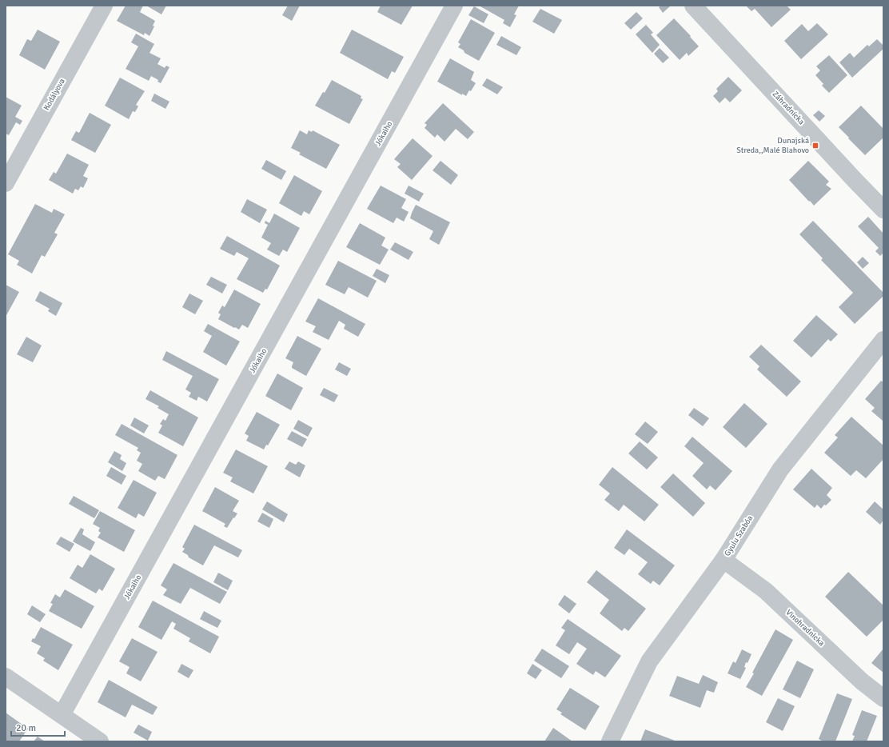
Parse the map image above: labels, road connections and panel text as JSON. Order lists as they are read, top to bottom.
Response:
{
  "streets": {
    "street": [
      "Kodályova",
      "Záhradnícka",
      "Jókaiho",
      "Gyulu Szabóa",
      "Vinohradnícka"
    ]
  },
  "crossings": [
    ["Gyulu Szabóa", "Vinohradnícka"]
  ],
  "places": {
    "transit": ["Dunajská Streda,,Malé Blahovo"]
  },
  "scale_bar": "20 m"
}
